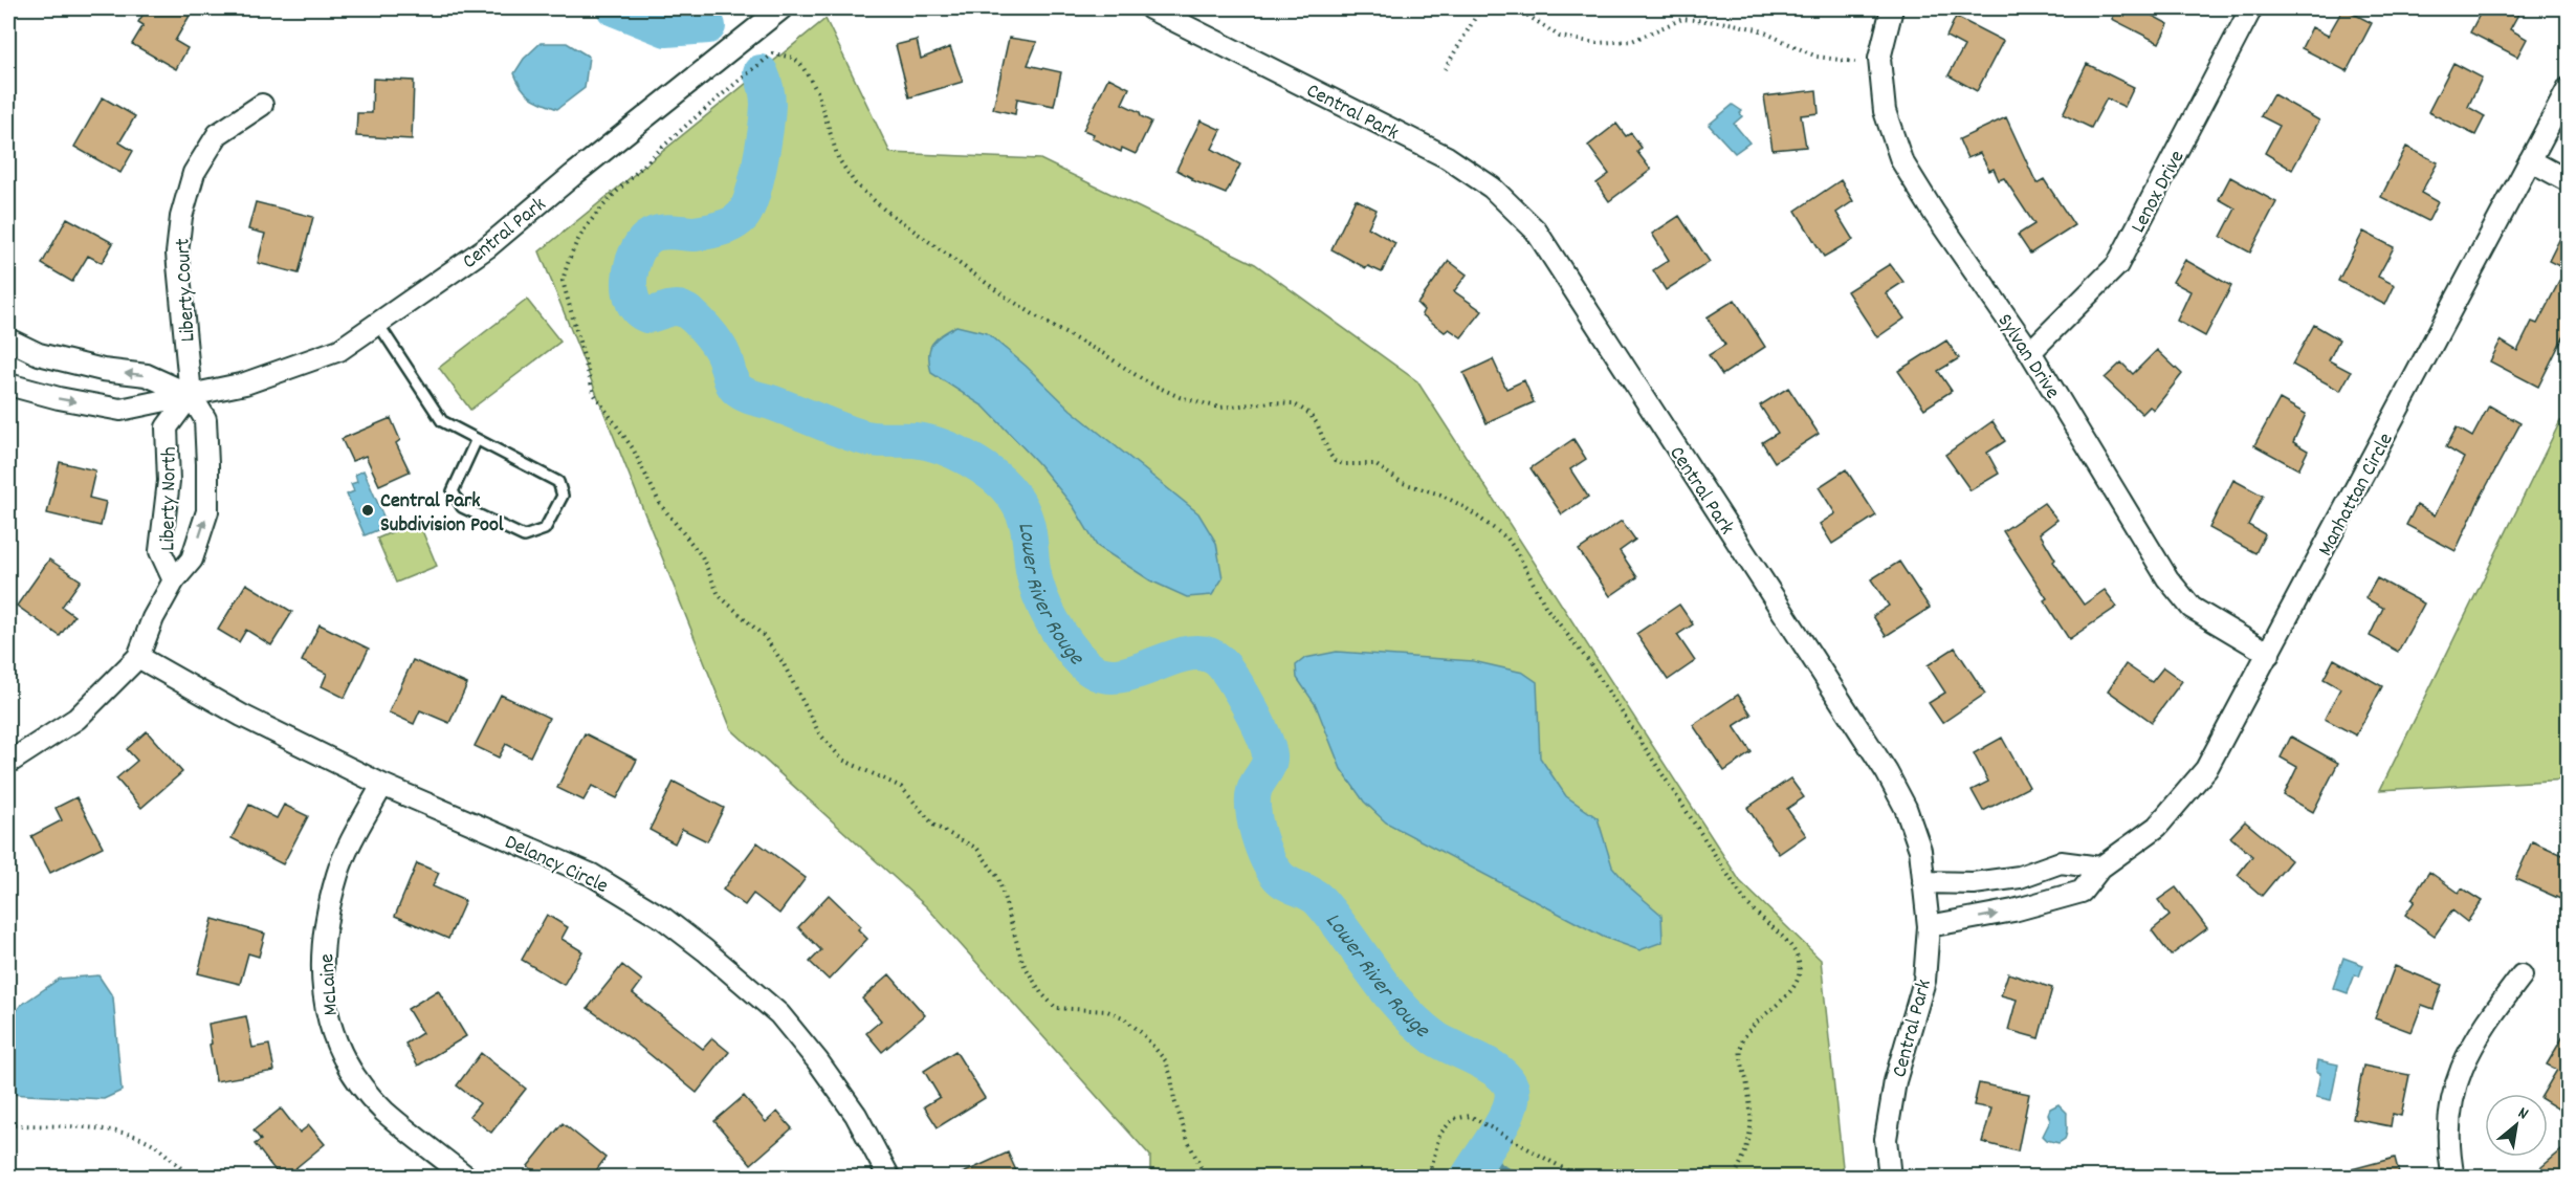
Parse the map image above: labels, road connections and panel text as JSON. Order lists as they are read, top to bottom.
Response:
{
  "streets": {
    "street": [
      "Central Park",
      "Lenox Drive",
      "Liberty Court",
      "Sylvan Drive",
      "Manhattan Circle",
      "Liberty North",
      "Delancy Circle",
      "McLaine"
    ]
  },
  "crossings": [
    ["Central Park", "Liberty Court"],
    ["Central Park", "Manhattan Circle"],
    ["Central Park", "Liberty North"],
    ["Lenox Drive", "Sylvan Drive"],
    ["Liberty Court", "Liberty North"],
    ["Sylvan Drive", "Manhattan Circle"],
    ["Liberty North", "Delancy Circle"],
    ["Delancy Circle", "McLaine"]
  ],
  "water": ["Lower River Rouge"],
  "places": ["Central Park Subdivision Pool"],
  "north": "top right"
}
